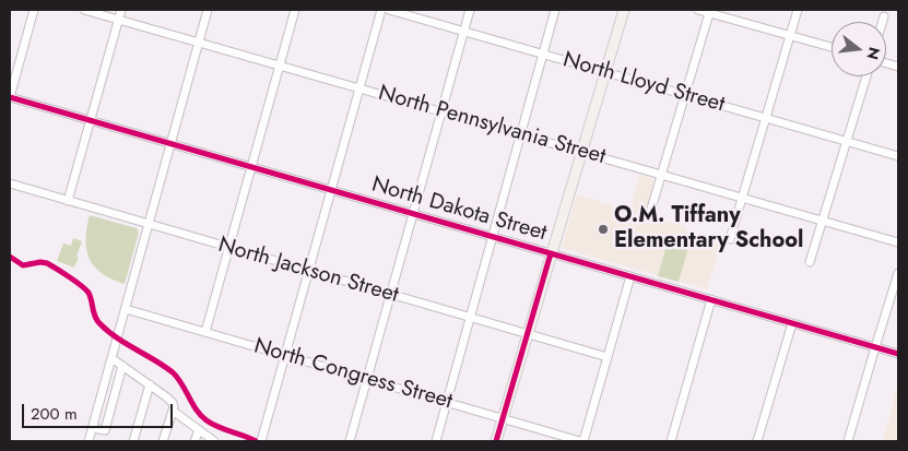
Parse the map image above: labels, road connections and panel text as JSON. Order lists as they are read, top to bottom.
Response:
{
  "streets": {
    "street": [
      "North Lloyd Street",
      "North Pennsylvania Street",
      "North Dakota Street",
      "North Jackson Street",
      "North Congress Street"
    ]
  },
  "places": ["O.M. Tiffany Elementary School"],
  "scale_bar": "200 m",
  "north": "right"
}
